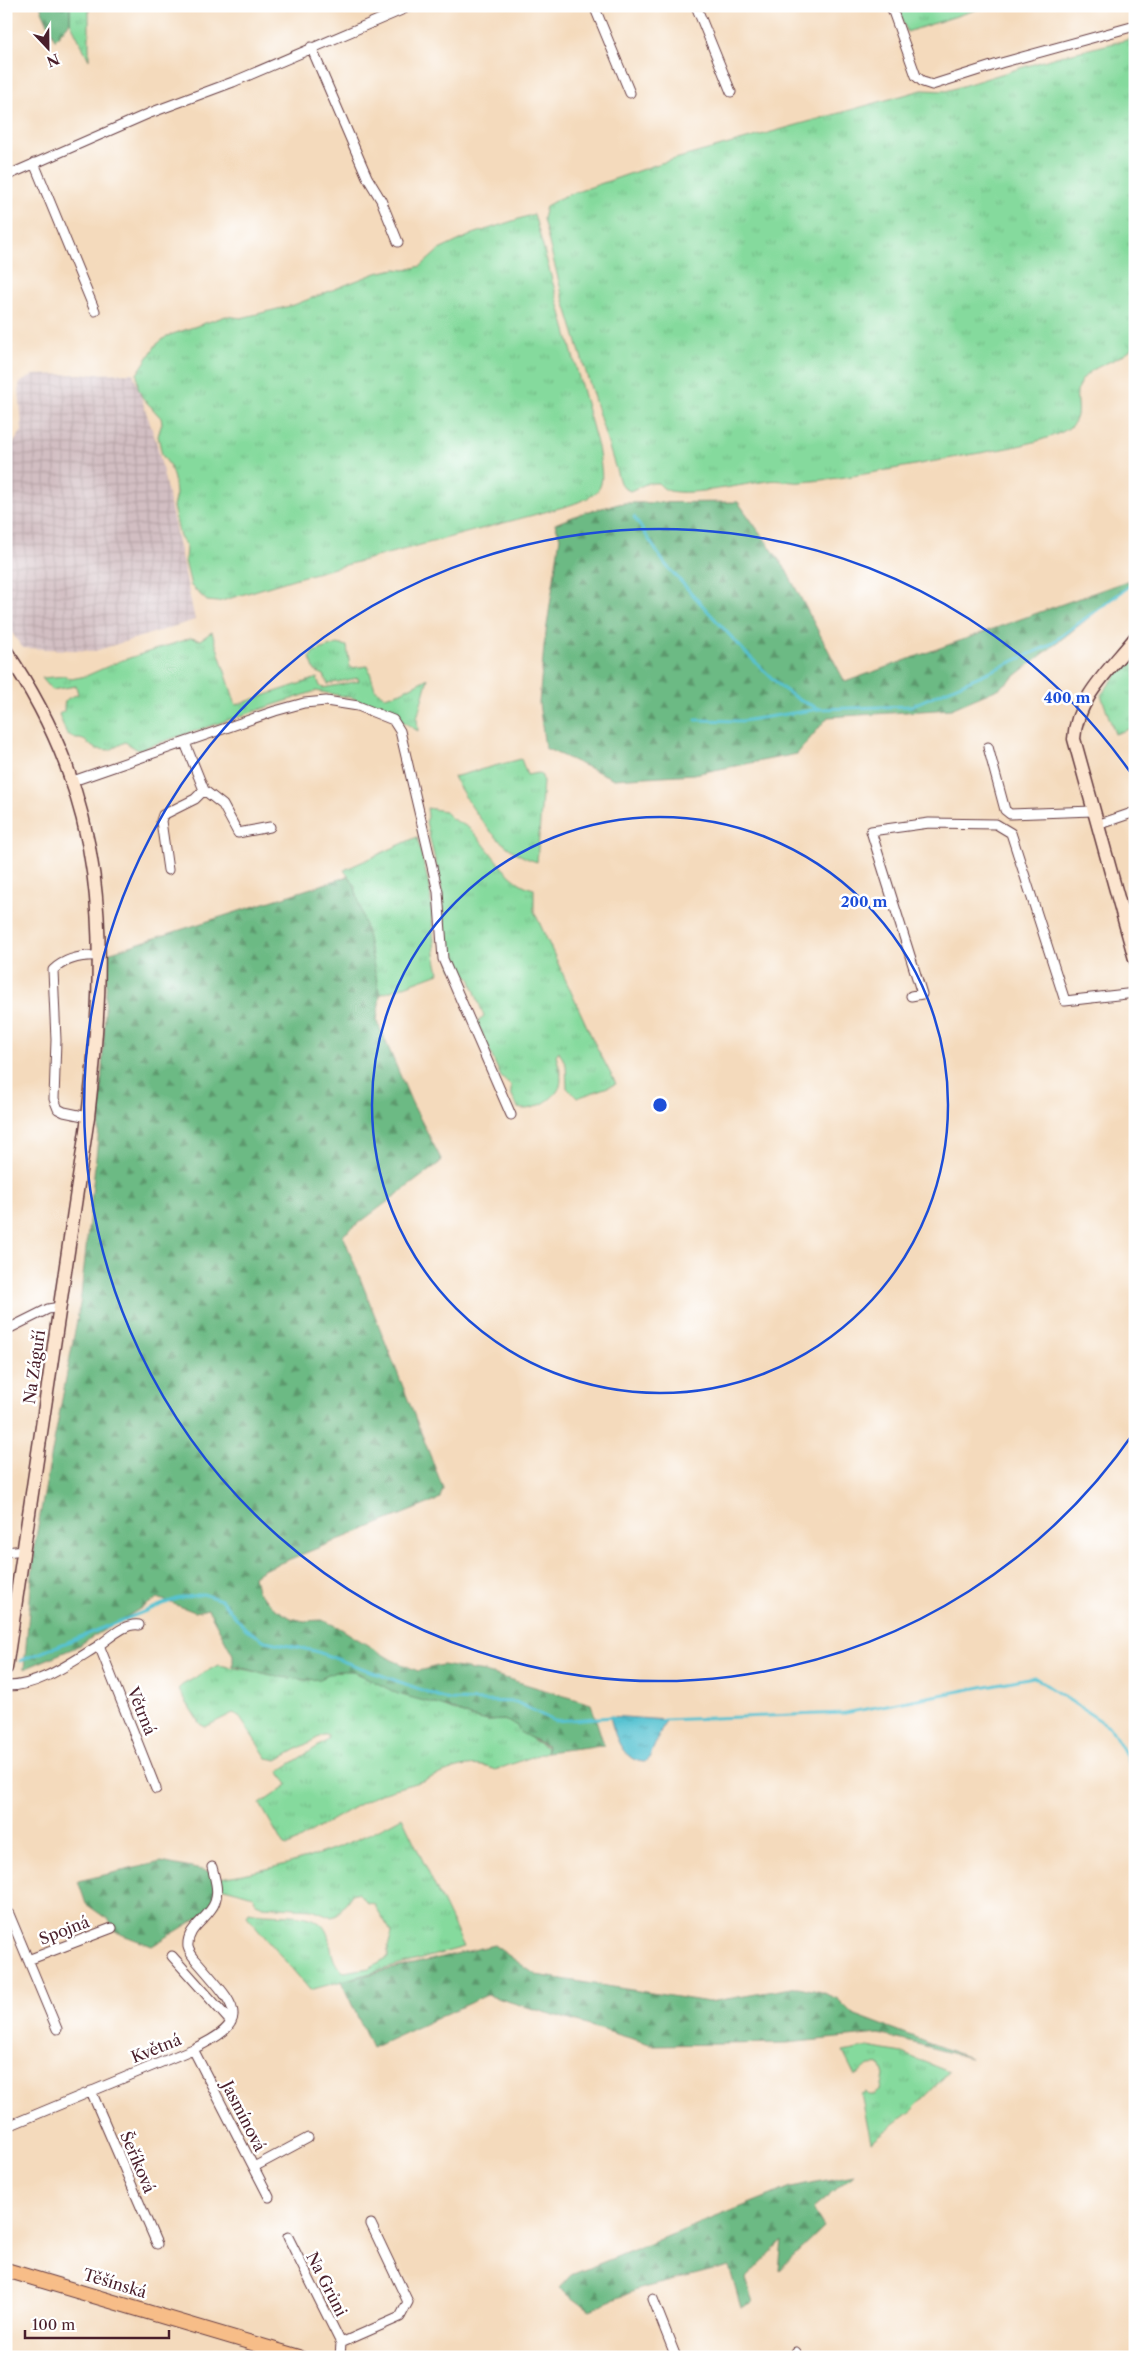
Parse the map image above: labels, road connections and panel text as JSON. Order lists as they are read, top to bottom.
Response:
{
  "streets": {
    "main road": ["Těšínská"],
    "street": [
      "Na Záguří",
      "Větrná",
      "Spojná",
      "Květná",
      "Jasmínová",
      "Šeříková",
      "Na Grůni"
    ]
  },
  "crossings": [
    ["Květná", "Jasmínová"],
    ["Květná", "Šeříková"]
  ],
  "scale_bar": "100 m",
  "north": "bottom",
  "rings": ["400 m", "200 m"]
}
